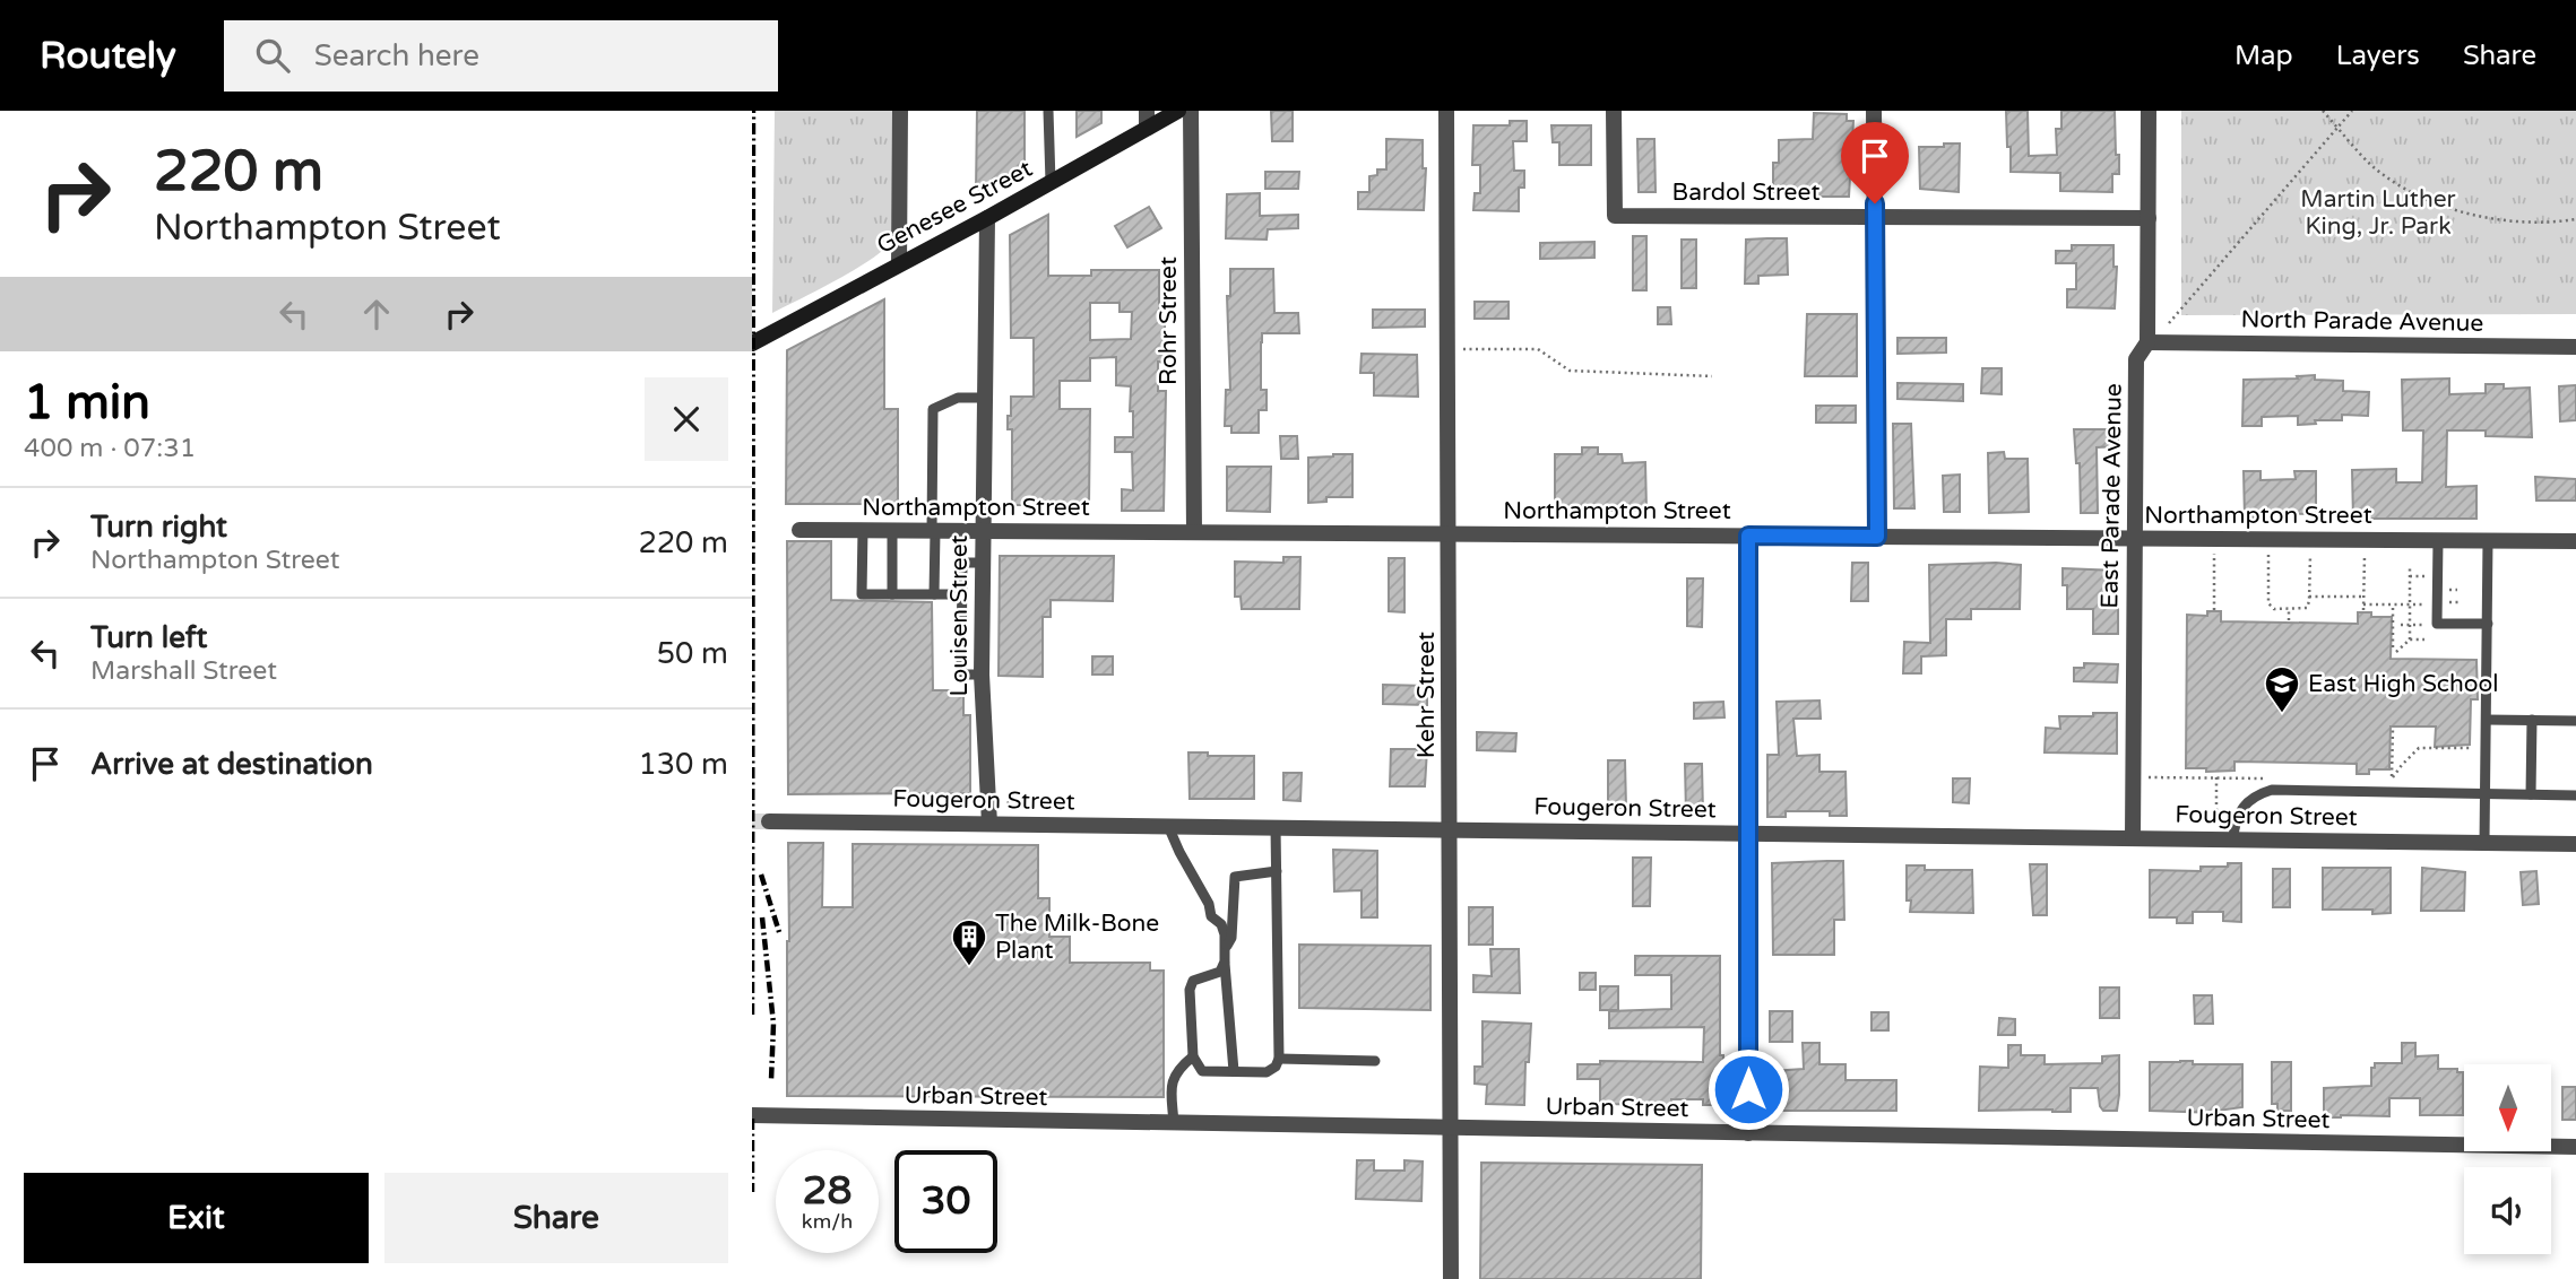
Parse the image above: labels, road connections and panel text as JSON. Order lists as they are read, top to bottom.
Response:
{
  "streets": {
    "main road": ["Genesee Street"],
    "street": [
      "Bardol Street",
      "Rohr Street",
      "North Parade Avenue",
      "East Parade Avenue",
      "Northampton Street",
      "Louisen Street",
      "Kehr Street",
      "Fougeron Street",
      "Urban Street"
    ]
  },
  "crossings": [
    ["Bardol Street", "East Parade Avenue"],
    ["Genesee Street", "Louisen Street"],
    ["Rohr Street", "Northampton Street"],
    ["North Parade Avenue", "East Parade Avenue"],
    ["East Parade Avenue", "Northampton Street"],
    ["East Parade Avenue", "Fougeron Street"],
    ["Northampton Street", "Louisen Street"],
    ["Northampton Street", "Kehr Street"],
    ["Louisen Street", "Fougeron Street"],
    ["Kehr Street", "Fougeron Street"],
    ["Kehr Street", "Urban Street"]
  ],
  "parks": ["Martin Luther King, Jr. Park"],
  "places": {
    "school or university": ["East High School"],
    "building": ["The Milk-Bone Plant"]
  },
  "north": "bottom",
  "page": {
    "header": "Routely",
    "search": "Search here",
    "nav": ["Map", "Layers", "Share"],
    "turn": ["220 m", "Northampton Street"],
    "heading": ["1 min", "400 m · 07:31"],
    "list": [
      {
        "name": "Turn right",
        "note": "Northampton Street",
        "value": "220 m"
      },
      {
        "name": "Turn left",
        "note": "Marshall Street",
        "value": "50 m"
      },
      {
        "name": "Arrive at destination",
        "value": "130 m"
      }
    ],
    "speed": "28 km/h",
    "limit": "30",
    "buttons": ["Exit", "Share"]
  }
}
